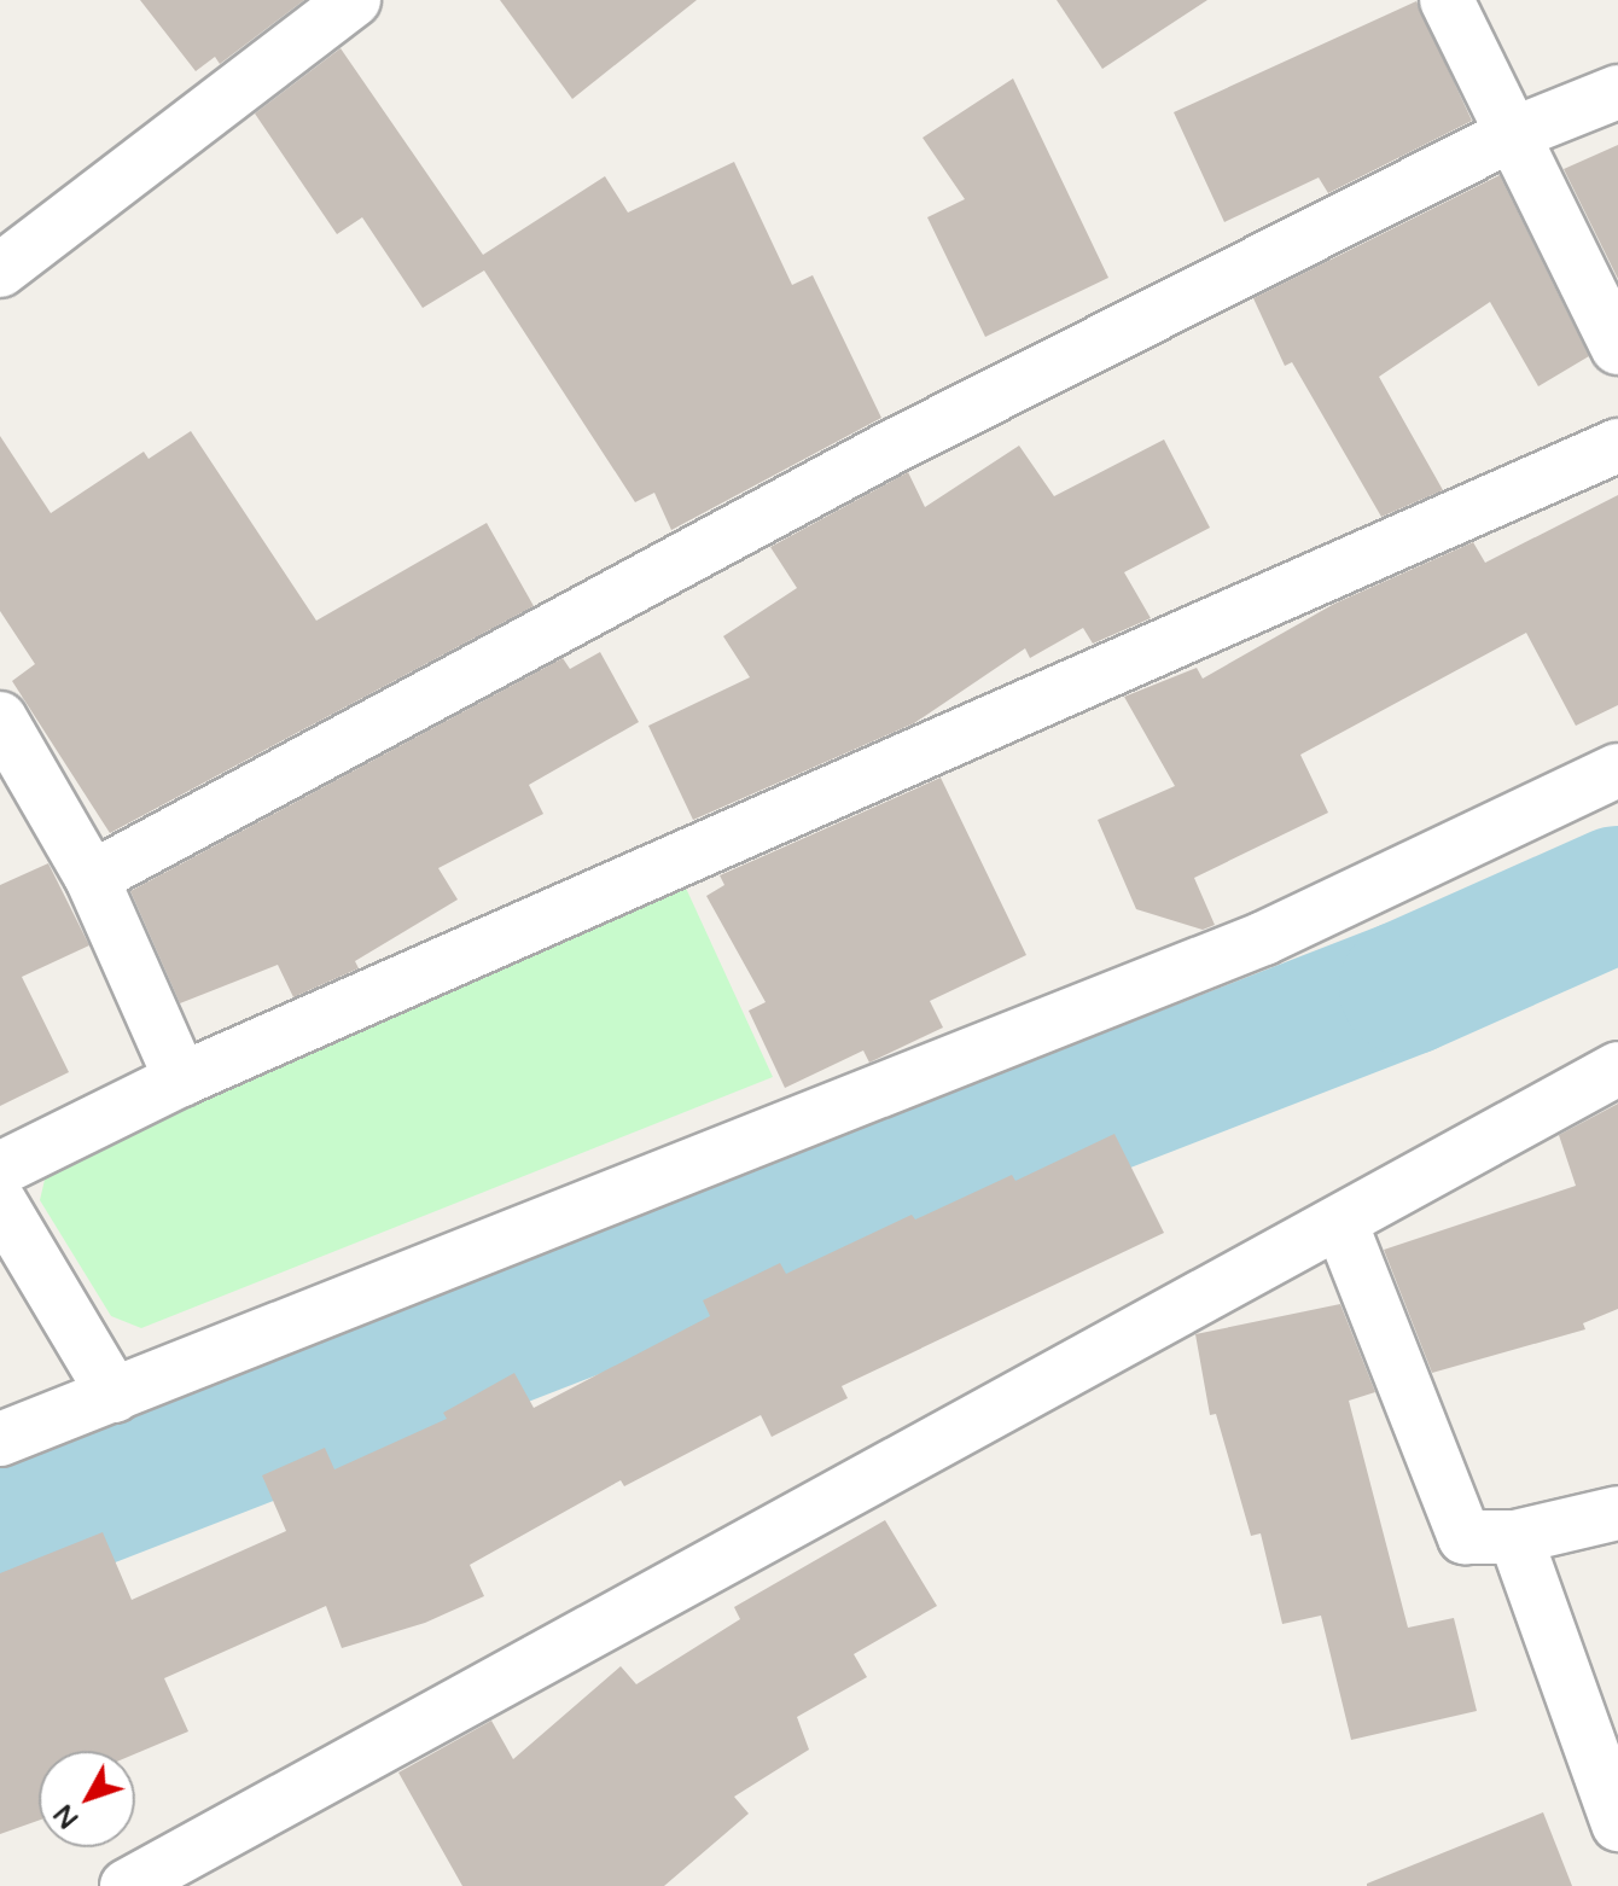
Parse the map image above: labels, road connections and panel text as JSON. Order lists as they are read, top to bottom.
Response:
{
  "north": "bottom left"
}
